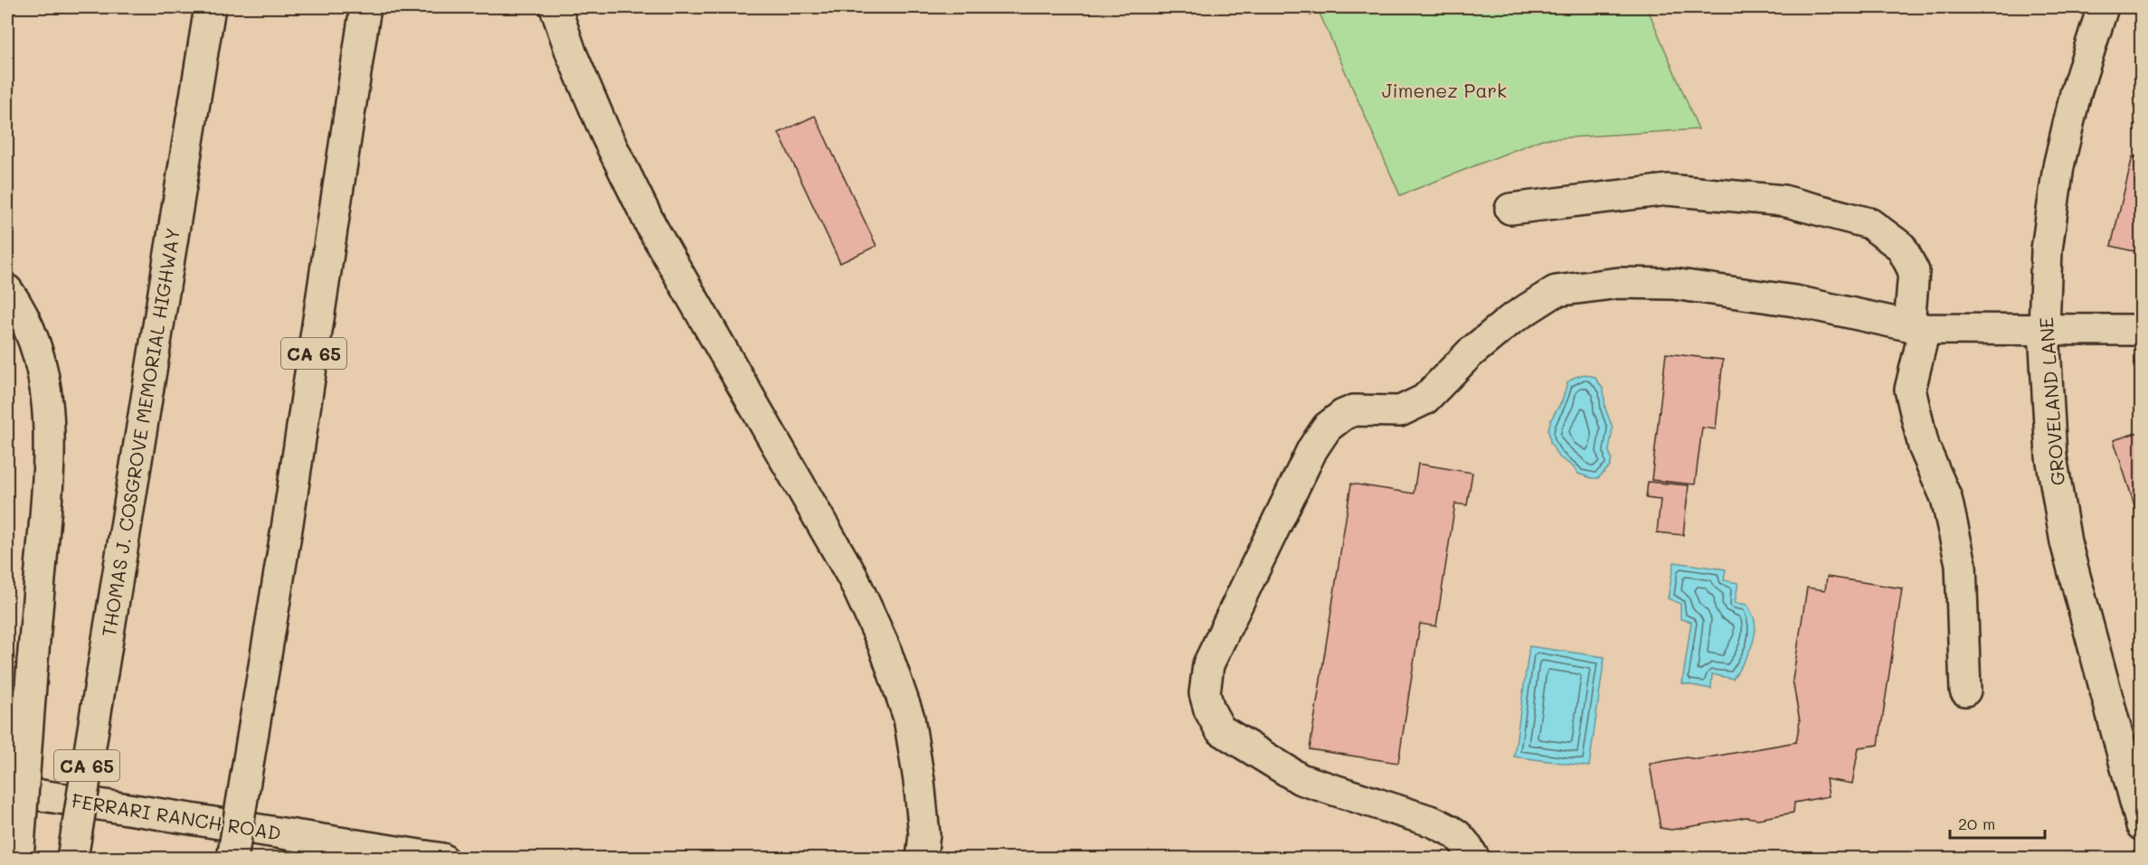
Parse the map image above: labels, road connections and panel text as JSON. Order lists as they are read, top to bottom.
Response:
{
  "streets": {
    "main road": [
      "CA 65",
      "GROVELAND LANE",
      "THOMAS J. COSGROVE MEMORIAL HIGHWAY",
      "FERRARI RANCH ROAD"
    ]
  },
  "parks": ["Jimenez Park"],
  "scale_bar": "20 m"
}
